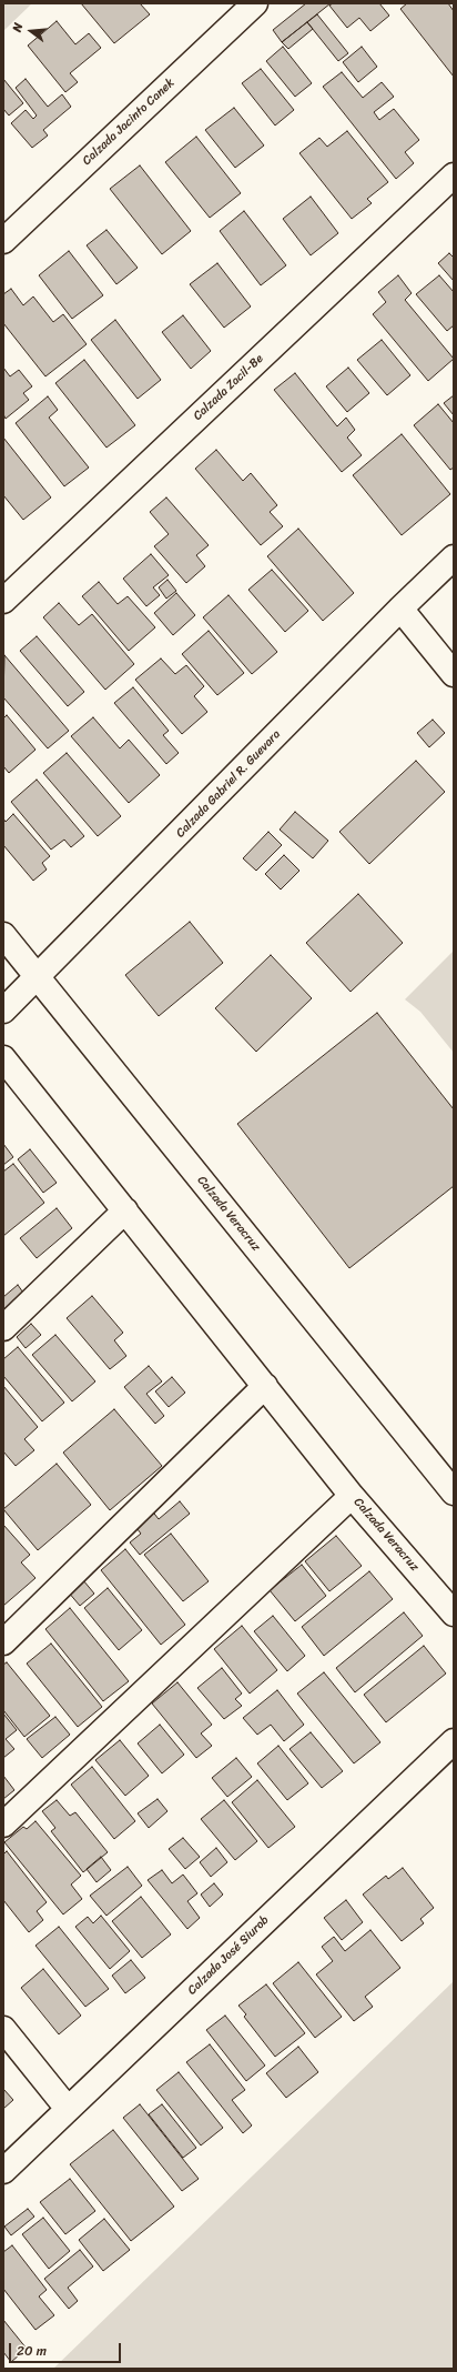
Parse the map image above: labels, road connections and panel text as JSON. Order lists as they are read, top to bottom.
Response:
{
  "streets": {
    "street": [
      "Calzada Jacinto Canek",
      "Calzada Zacil-Be",
      "Calzada Gabriel R. Guevara",
      "Calzada Veracruz",
      "Calzada José Siurob"
    ]
  },
  "crossings": [
    ["Calzada Gabriel R. Guevara", "Calzada Veracruz"]
  ],
  "scale_bar": "20 m",
  "north": "left"
}
